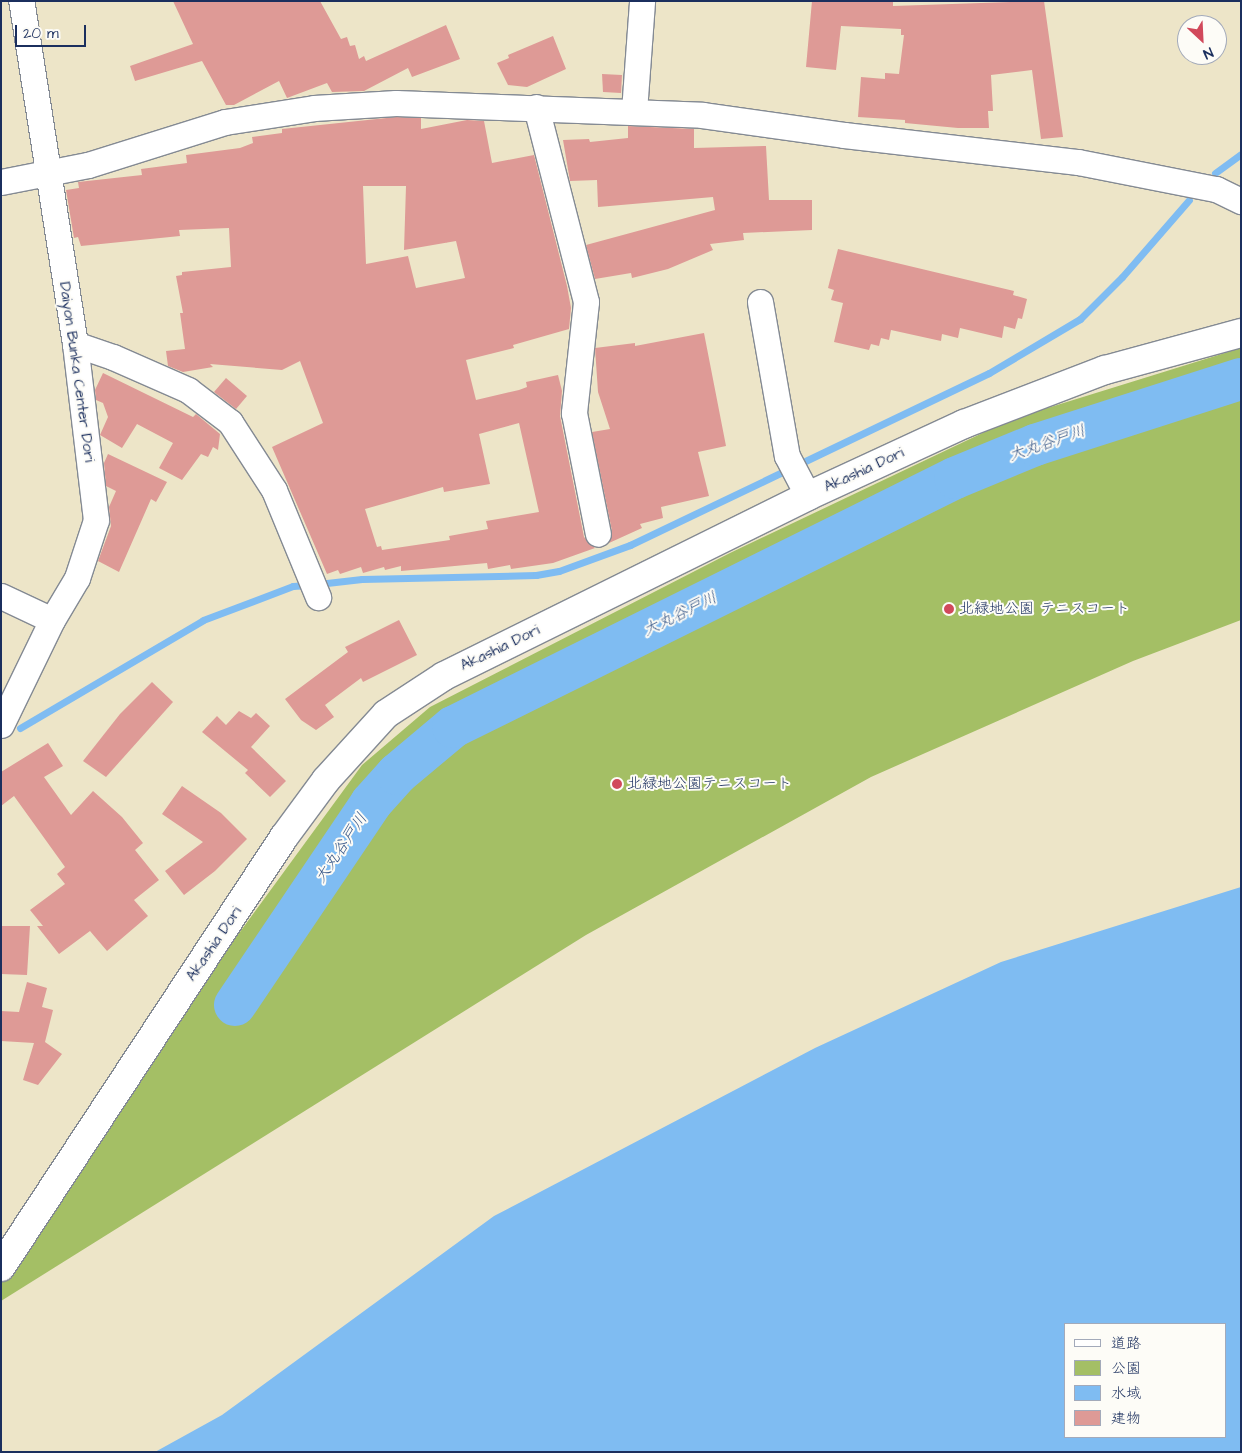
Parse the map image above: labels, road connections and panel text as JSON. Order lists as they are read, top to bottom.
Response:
{
  "streets": {
    "street": ["Daiyon Bunka Center Dori", "Akashia Dori"]
  },
  "water": ["大丸谷戸川"],
  "places": ["北緑地公園 テニスコート", "北緑地公園テニスコート"],
  "legend": [
    "道路",
    "公園",
    "水域",
    "建物"
  ],
  "scale_bar": "20 m",
  "north": "bottom right"
}
